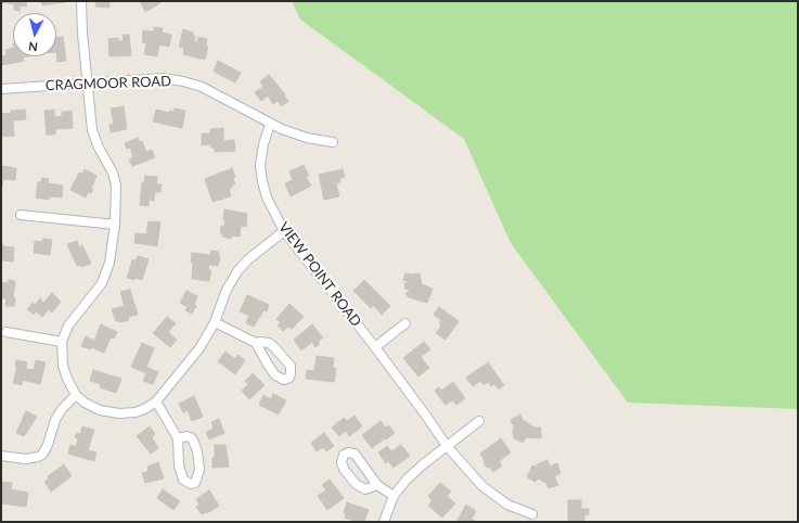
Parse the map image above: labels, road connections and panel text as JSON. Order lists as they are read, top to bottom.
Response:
{
  "streets": {
    "street": ["CRAGMOOR ROAD", "VIEW POINT ROAD"]
  },
  "crossings": [
    ["CRAGMOOR ROAD", "VIEW POINT ROAD"]
  ],
  "north": "bottom"
}
